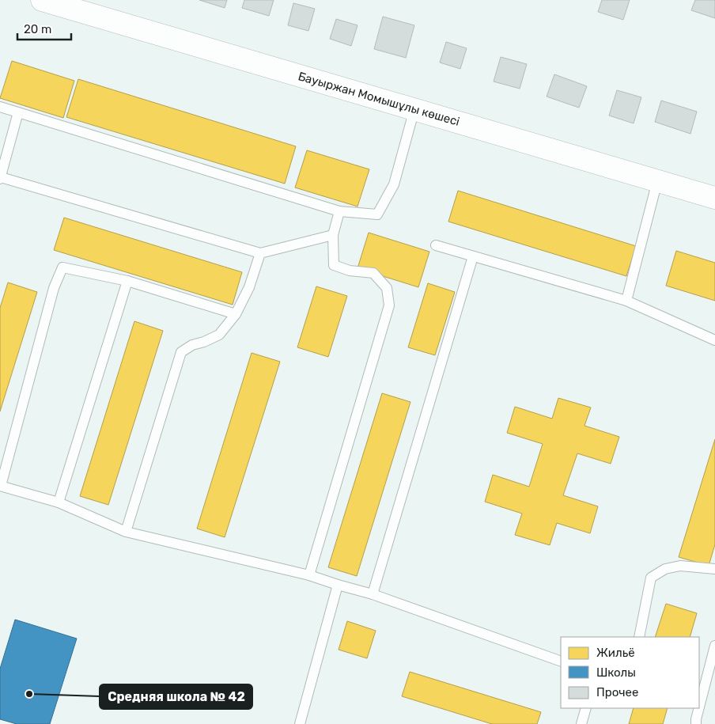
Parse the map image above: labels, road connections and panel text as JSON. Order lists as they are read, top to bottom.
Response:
{
  "streets": {
    "street": ["Бауыржан Момышұлы көшесі"]
  },
  "places": ["Средняя школа № 42"],
  "legend": ["Жильё", "Школы", "Прочее"],
  "scale_bar": "20 m"
}
